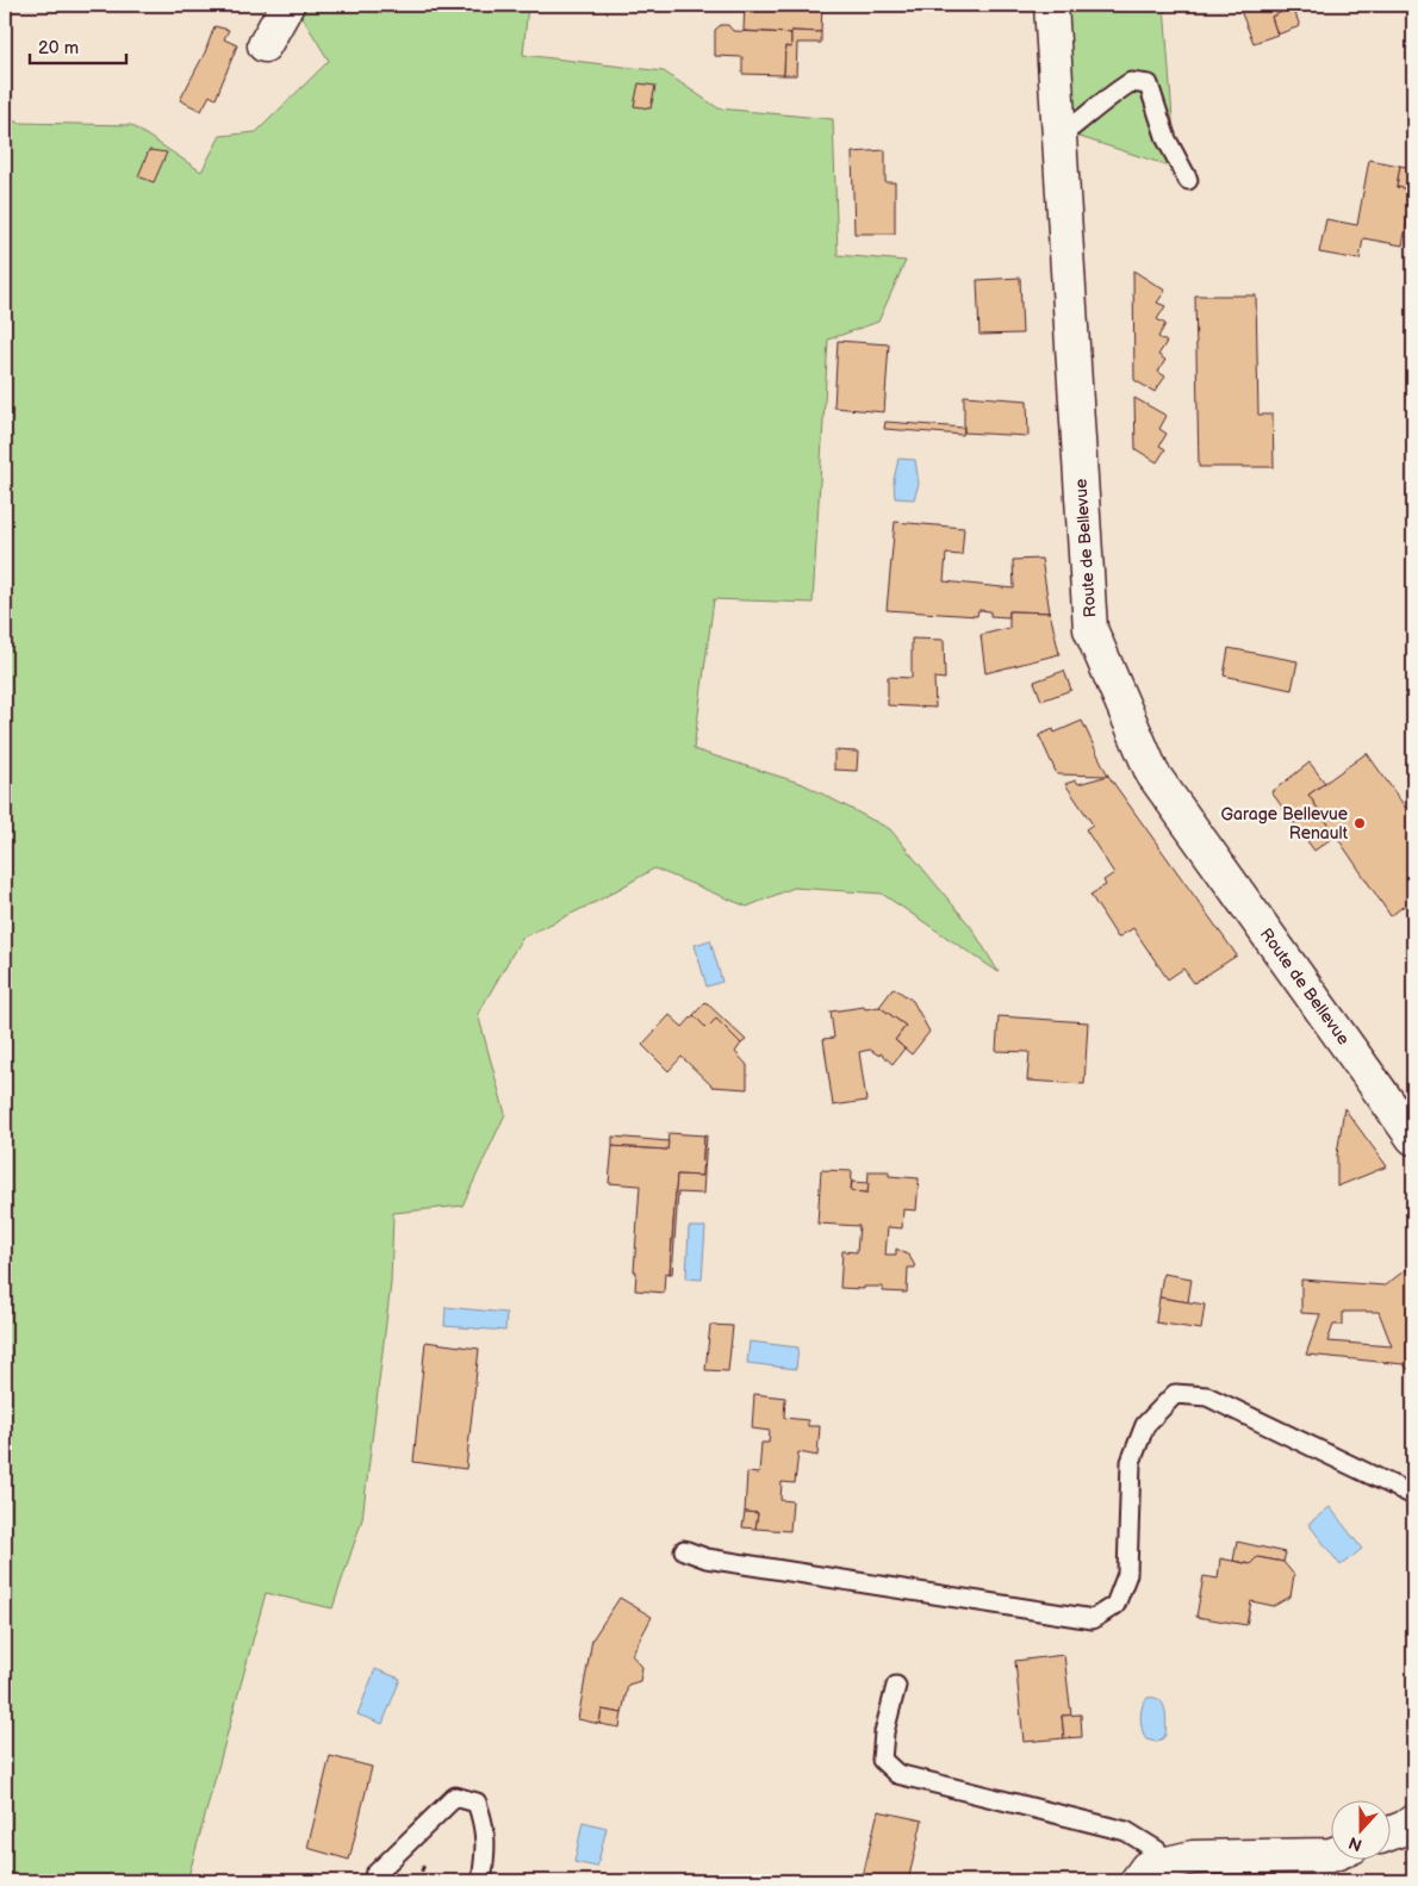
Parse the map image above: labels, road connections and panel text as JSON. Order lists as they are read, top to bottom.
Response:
{
  "streets": {
    "main road": ["Route de Bellevue"]
  },
  "places": ["Garage Bellevue Renault"],
  "scale_bar": "20 m",
  "north": "bottom"
}
